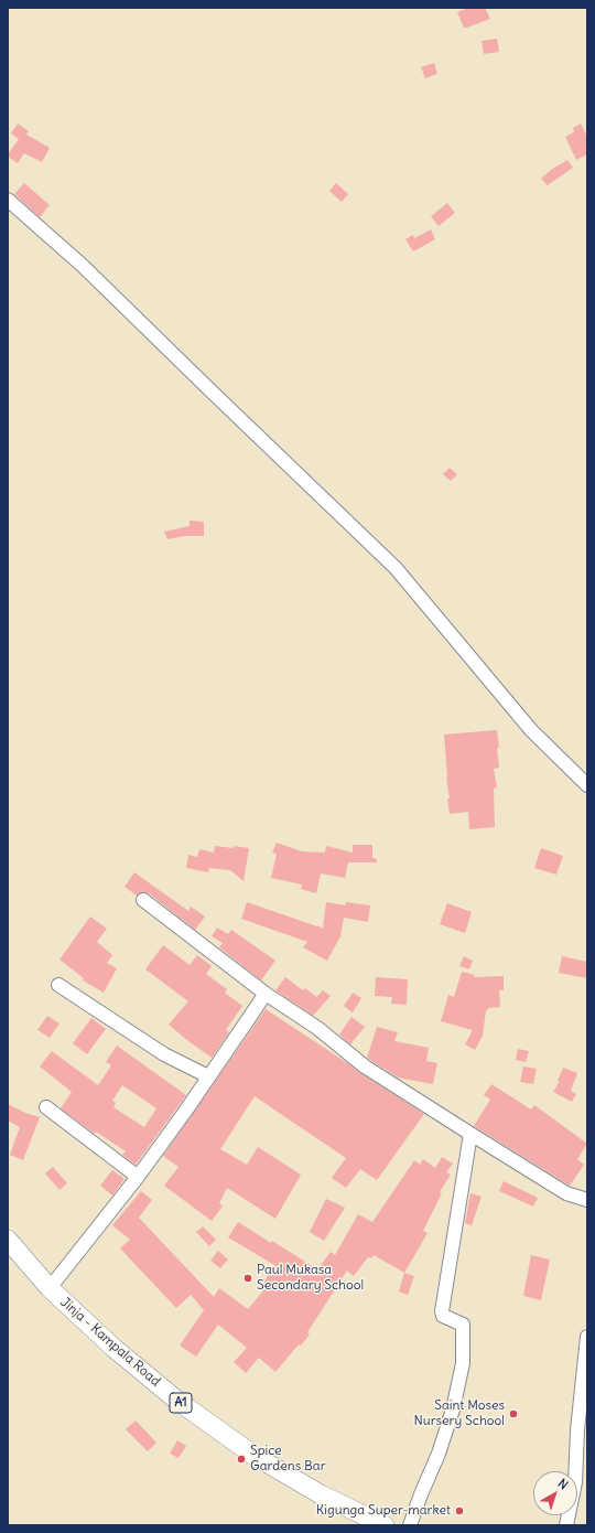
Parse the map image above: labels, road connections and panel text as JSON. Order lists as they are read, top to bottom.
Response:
{
  "streets": {
    "highway": ["Jinja - Kampala Road", "A1"]
  },
  "places": [
    "Paul Mukasa Secondary School",
    "Saint Moses Nursery School",
    "Spice Gardens Bar",
    "Kigunga Super-market"
  ],
  "north": "top right"
}
